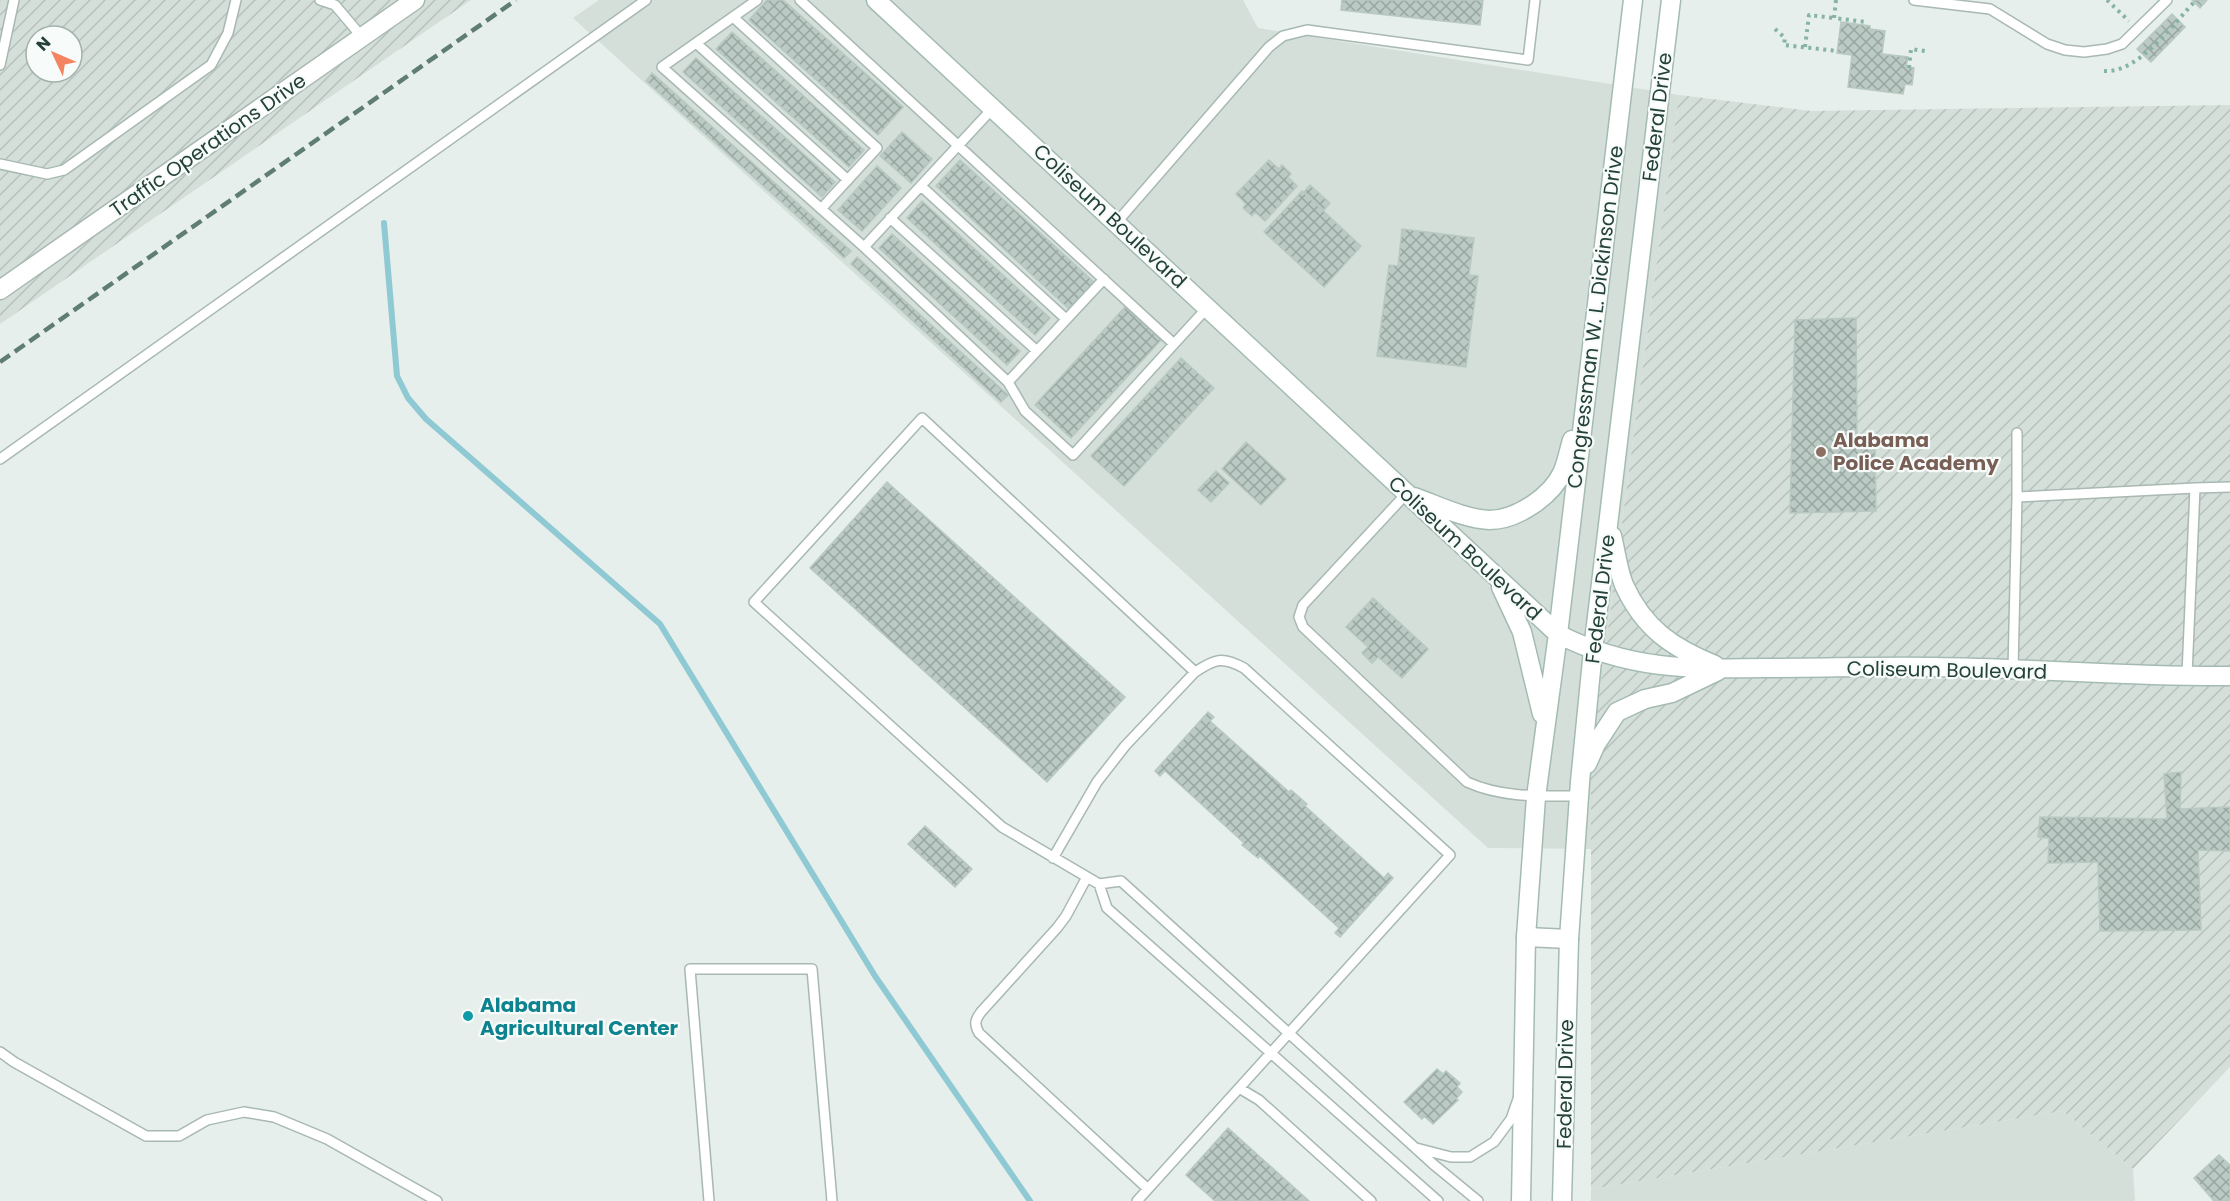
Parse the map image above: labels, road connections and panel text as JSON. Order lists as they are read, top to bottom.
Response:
{
  "streets": {
    "main road": [
      "Federal Drive",
      "Traffic Operations Drive",
      "Coliseum Boulevard",
      "Congressman W. L. Dickinson Drive"
    ]
  },
  "crossings": [
    ["Federal Drive", "Coliseum Boulevard"],
    ["Federal Drive", "Congressman W. L. Dickinson Drive"],
    ["Coliseum Boulevard", "Congressman W. L. Dickinson Drive"]
  ],
  "places": ["Alabama Police Academy", "Alabama Agricultural Center"],
  "north": "top left"
}
